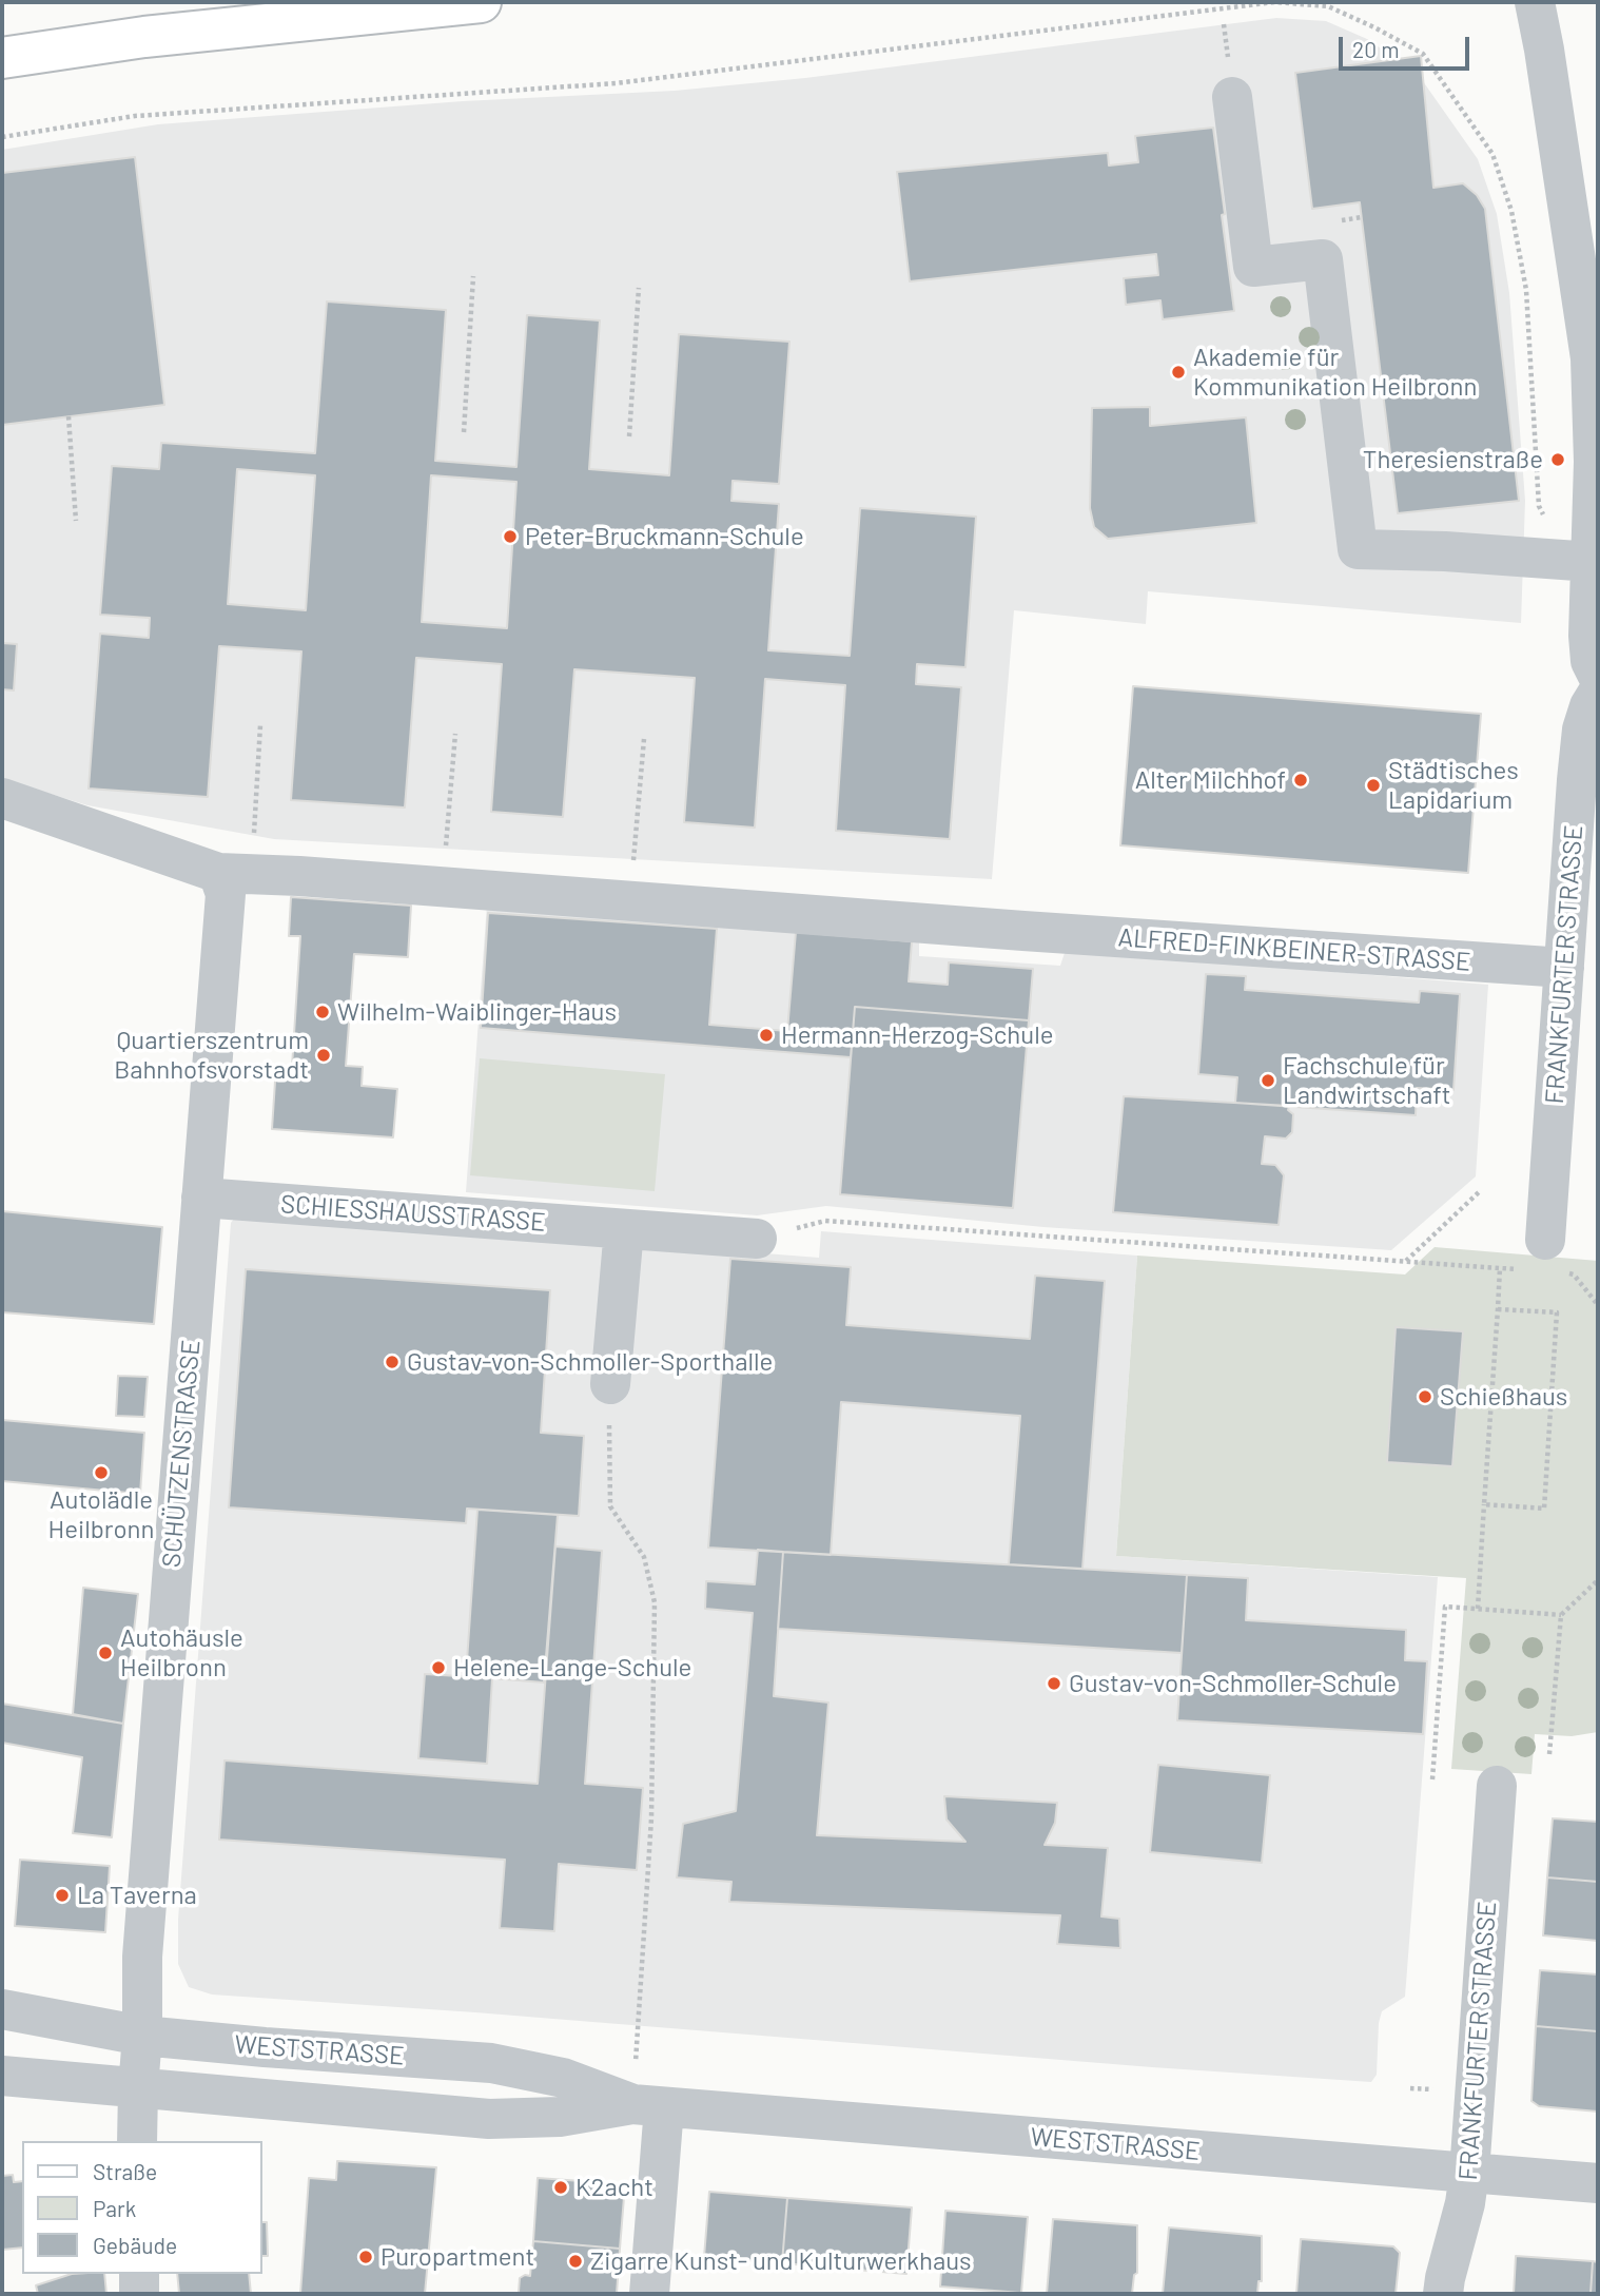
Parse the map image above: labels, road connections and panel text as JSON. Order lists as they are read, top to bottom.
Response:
{
  "streets": {
    "street": [
      "ALFRED-FINKBEINER-STRASSE",
      "FRANKFURTER STRASSE",
      "SCHIESSHAUSSTRASSE",
      "SCHÜTZENSTRASSE",
      "WESTSTRASSE"
    ]
  },
  "crossings": [
    ["ALFRED-FINKBEINER-STRASSE", "FRANKFURTER STRASSE"],
    ["ALFRED-FINKBEINER-STRASSE", "SCHÜTZENSTRASSE"],
    ["FRANKFURTER STRASSE", "WESTSTRASSE"],
    ["SCHIESSHAUSSTRASSE", "SCHÜTZENSTRASSE"],
    ["SCHÜTZENSTRASSE", "WESTSTRASSE"]
  ],
  "places": [
    "Akademie für Kommunikation Heilbronn",
    "Theresienstraße",
    "Peter-Bruckmann-Schule",
    "Alter Milchhof",
    "Städtisches Lapidarium",
    "Wilhelm-Waiblinger-Haus",
    "Hermann-Herzog-Schule",
    "Quartierszentrum Bahnhofsvorstadt",
    "Fachschule für Landwirtschaft",
    "Gustav-von-Schmoller-Sporthalle",
    "Schießhaus",
    "Autolädle Heilbronn",
    "Autohäusle Heilbronn",
    "Helene-Lange-Schule",
    "Gustav-von-Schmoller-Schule",
    "La Taverna",
    "K2acht",
    "Puropartment",
    "Zigarre Kunst- und Kulturwerkhaus"
  ],
  "legend": ["Straße", "Park", "Gebäude"],
  "scale_bar": "20 m"
}
